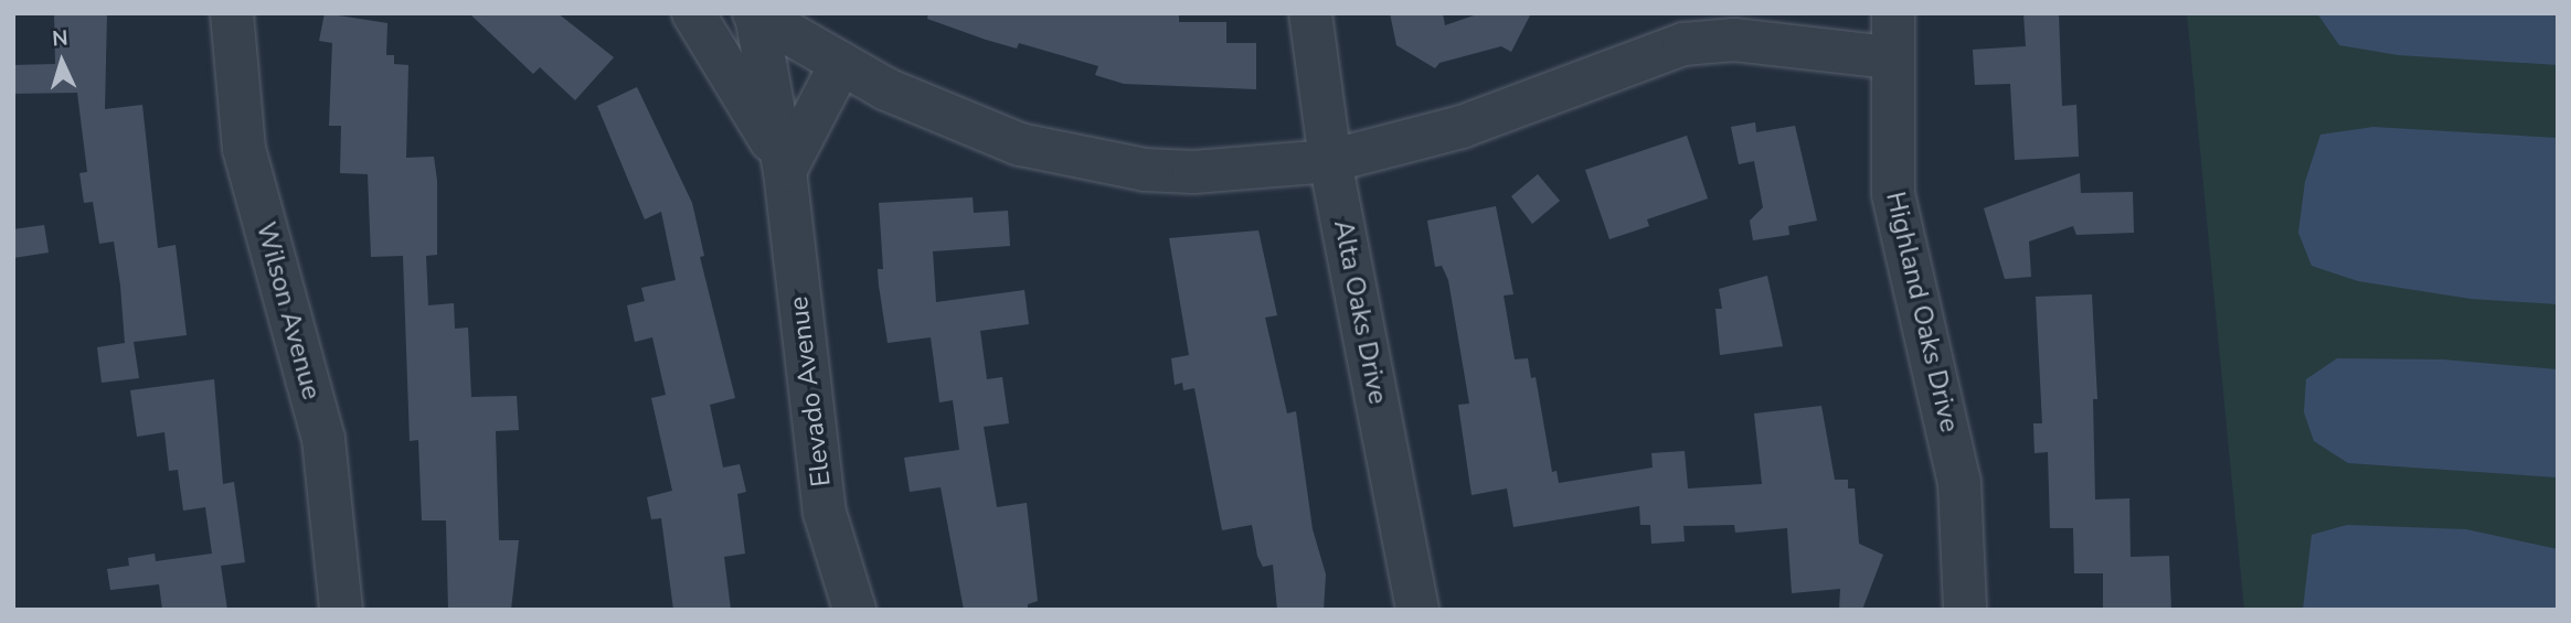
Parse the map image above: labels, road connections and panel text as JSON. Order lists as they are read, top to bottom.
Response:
{
  "streets": {
    "street": [
      "Wilson Avenue",
      "Alta Oaks Drive",
      "Highland Oaks Drive",
      "Elevado Avenue"
    ]
  },
  "north": "top"
}
